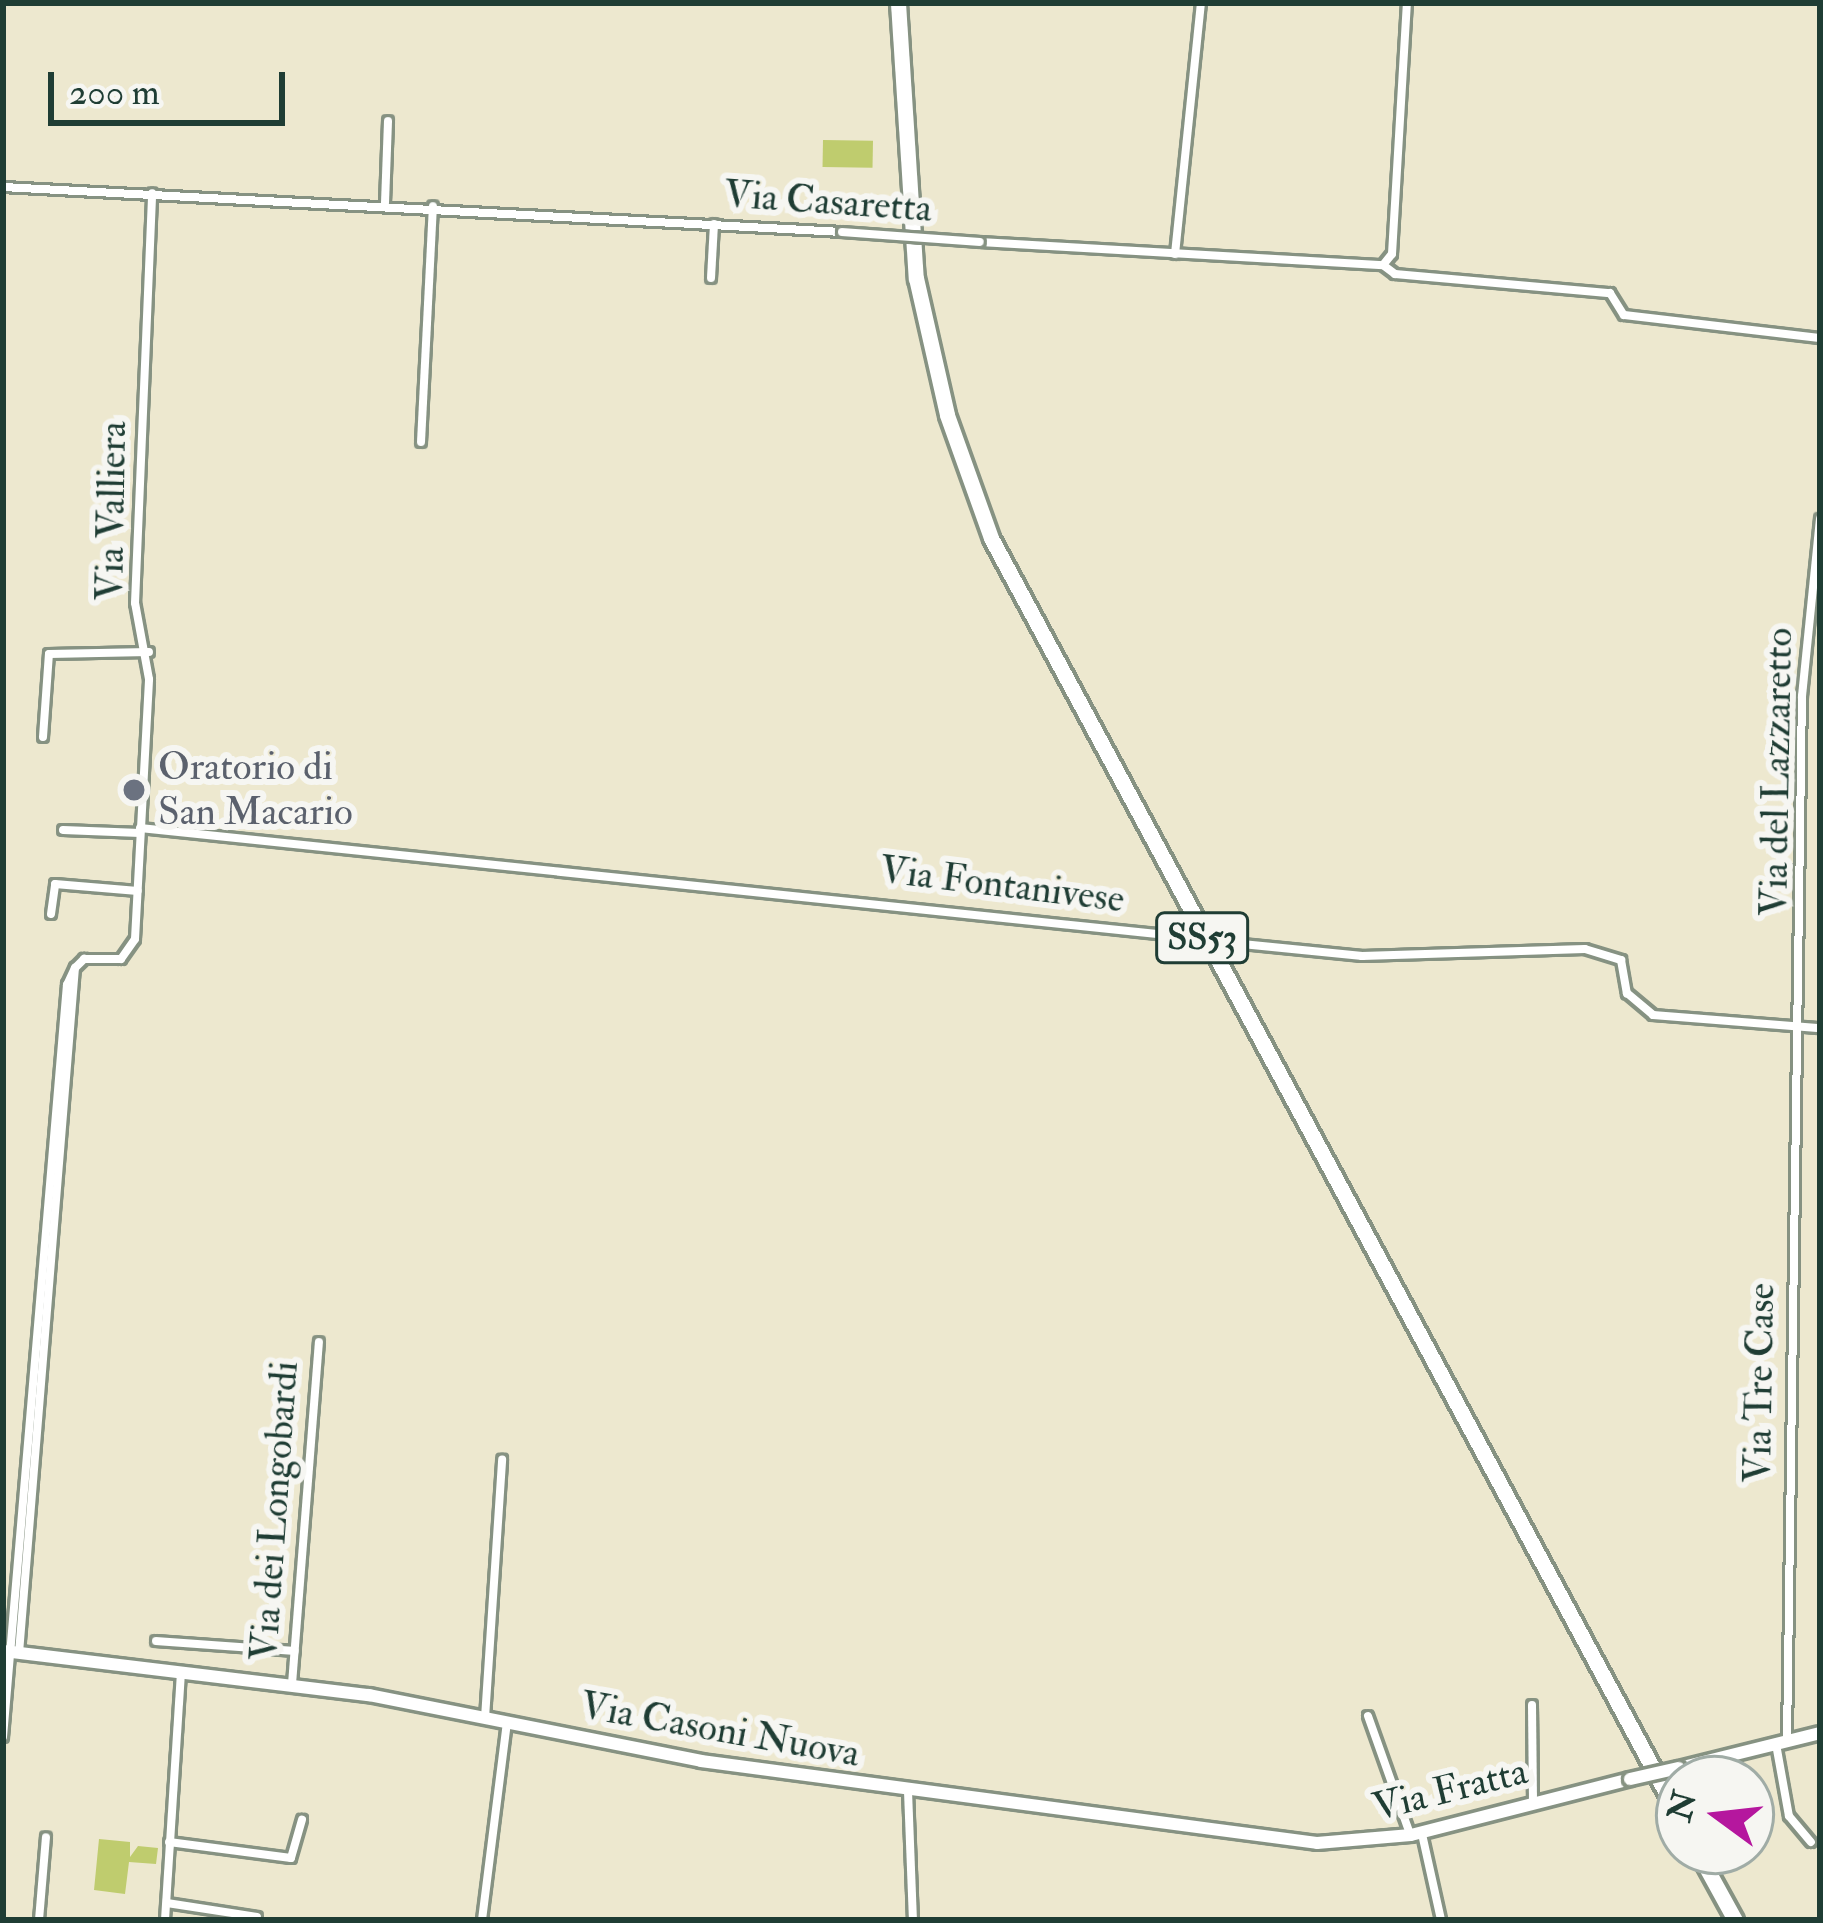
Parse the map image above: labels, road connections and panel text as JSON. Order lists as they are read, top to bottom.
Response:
{
  "streets": {
    "highway": ["SS53"],
    "main road": ["Via Casoni Nuova", "Via Fratta"],
    "street": [
      "Via Casaretta",
      "Via Valliera",
      "Via del Lazzaretto",
      "Via Fontanivese",
      "Via Tre Case",
      "Via dei Longobardi"
    ]
  },
  "crossings": [
    ["Via Casaretta", "Via Valliera"],
    ["Via Valliera", "Via Fontanivese"],
    ["Via Valliera", "Via Casoni Nuova"],
    ["Via del Lazzaretto", "Via Fontanivese"],
    ["Via del Lazzaretto", "Via Tre Case"],
    ["Via Fontanivese", "Via Tre Case"],
    ["Via Tre Case", "Via Fratta"],
    ["Via dei Longobardi", "Via Casoni Nuova"],
    ["Via Casoni Nuova", "Via Fratta"]
  ],
  "places": ["Oratorio di San Macario"],
  "scale_bar": "200 m",
  "north": "left"
}
